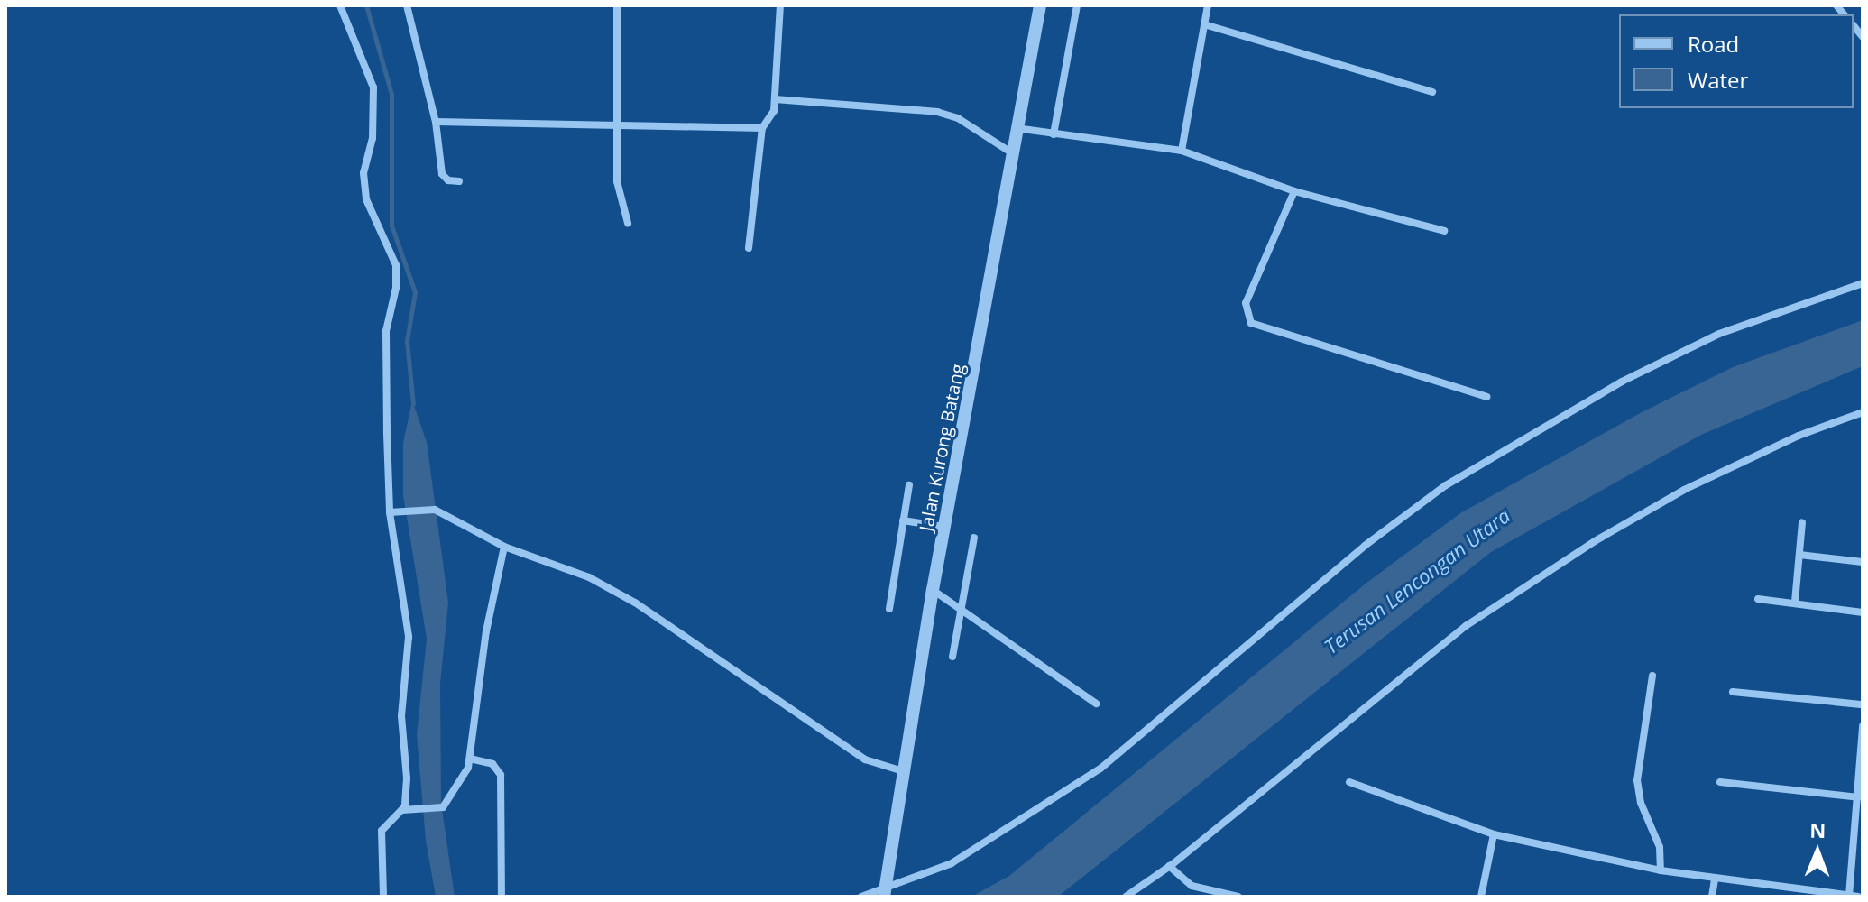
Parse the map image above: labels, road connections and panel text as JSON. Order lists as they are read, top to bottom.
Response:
{
  "streets": {
    "street": ["Jalan Kurong Batang"]
  },
  "water": ["Terusan Lencongan Utara"],
  "legend": ["Road", "Water"],
  "north": "top"
}
